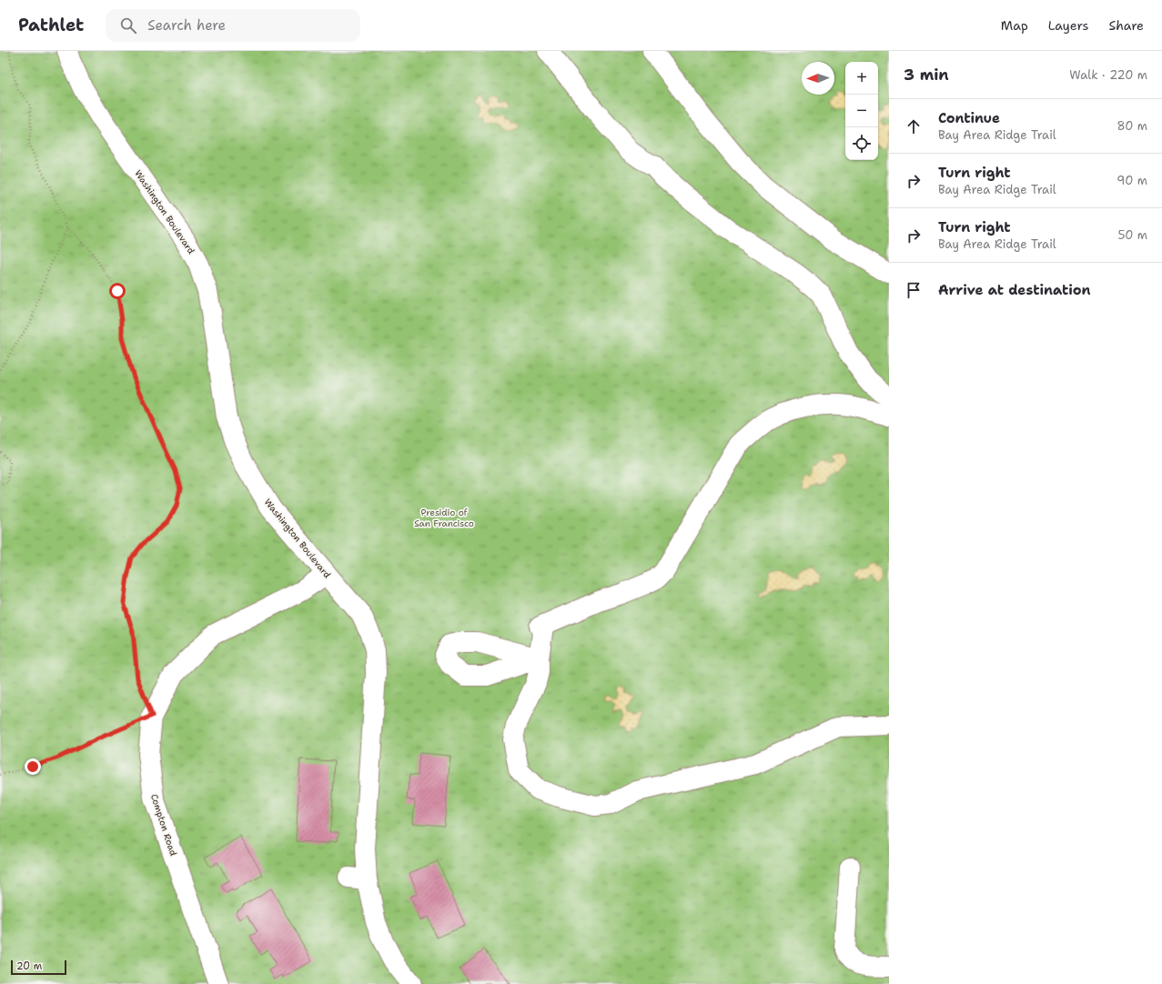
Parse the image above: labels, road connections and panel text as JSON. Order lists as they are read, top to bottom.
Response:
{
  "streets": {
    "street": ["Washington Boulevard", "Compton Road"]
  },
  "crossings": [
    ["Washington Boulevard", "Compton Road"]
  ],
  "parks": ["Presidio of San Francisco"],
  "scale_bar": "20 m",
  "north": "left",
  "page": {
    "header": "Pathlet",
    "search": "Search here",
    "nav": ["Map", "Layers", "Share"],
    "heading": ["3 min", "Walk · 220 m"],
    "map_buttons": ["+", "−"],
    "list": [
      ["Continue", "Bay Area Ridge Trail", "80 m"],
      ["Turn right", "Bay Area Ridge Trail", "90 m"],
      ["Turn right", "Bay Area Ridge Trail", "50 m"],
      "Arrive at destination"
    ],
    "scale": "20 m"
  }
}
